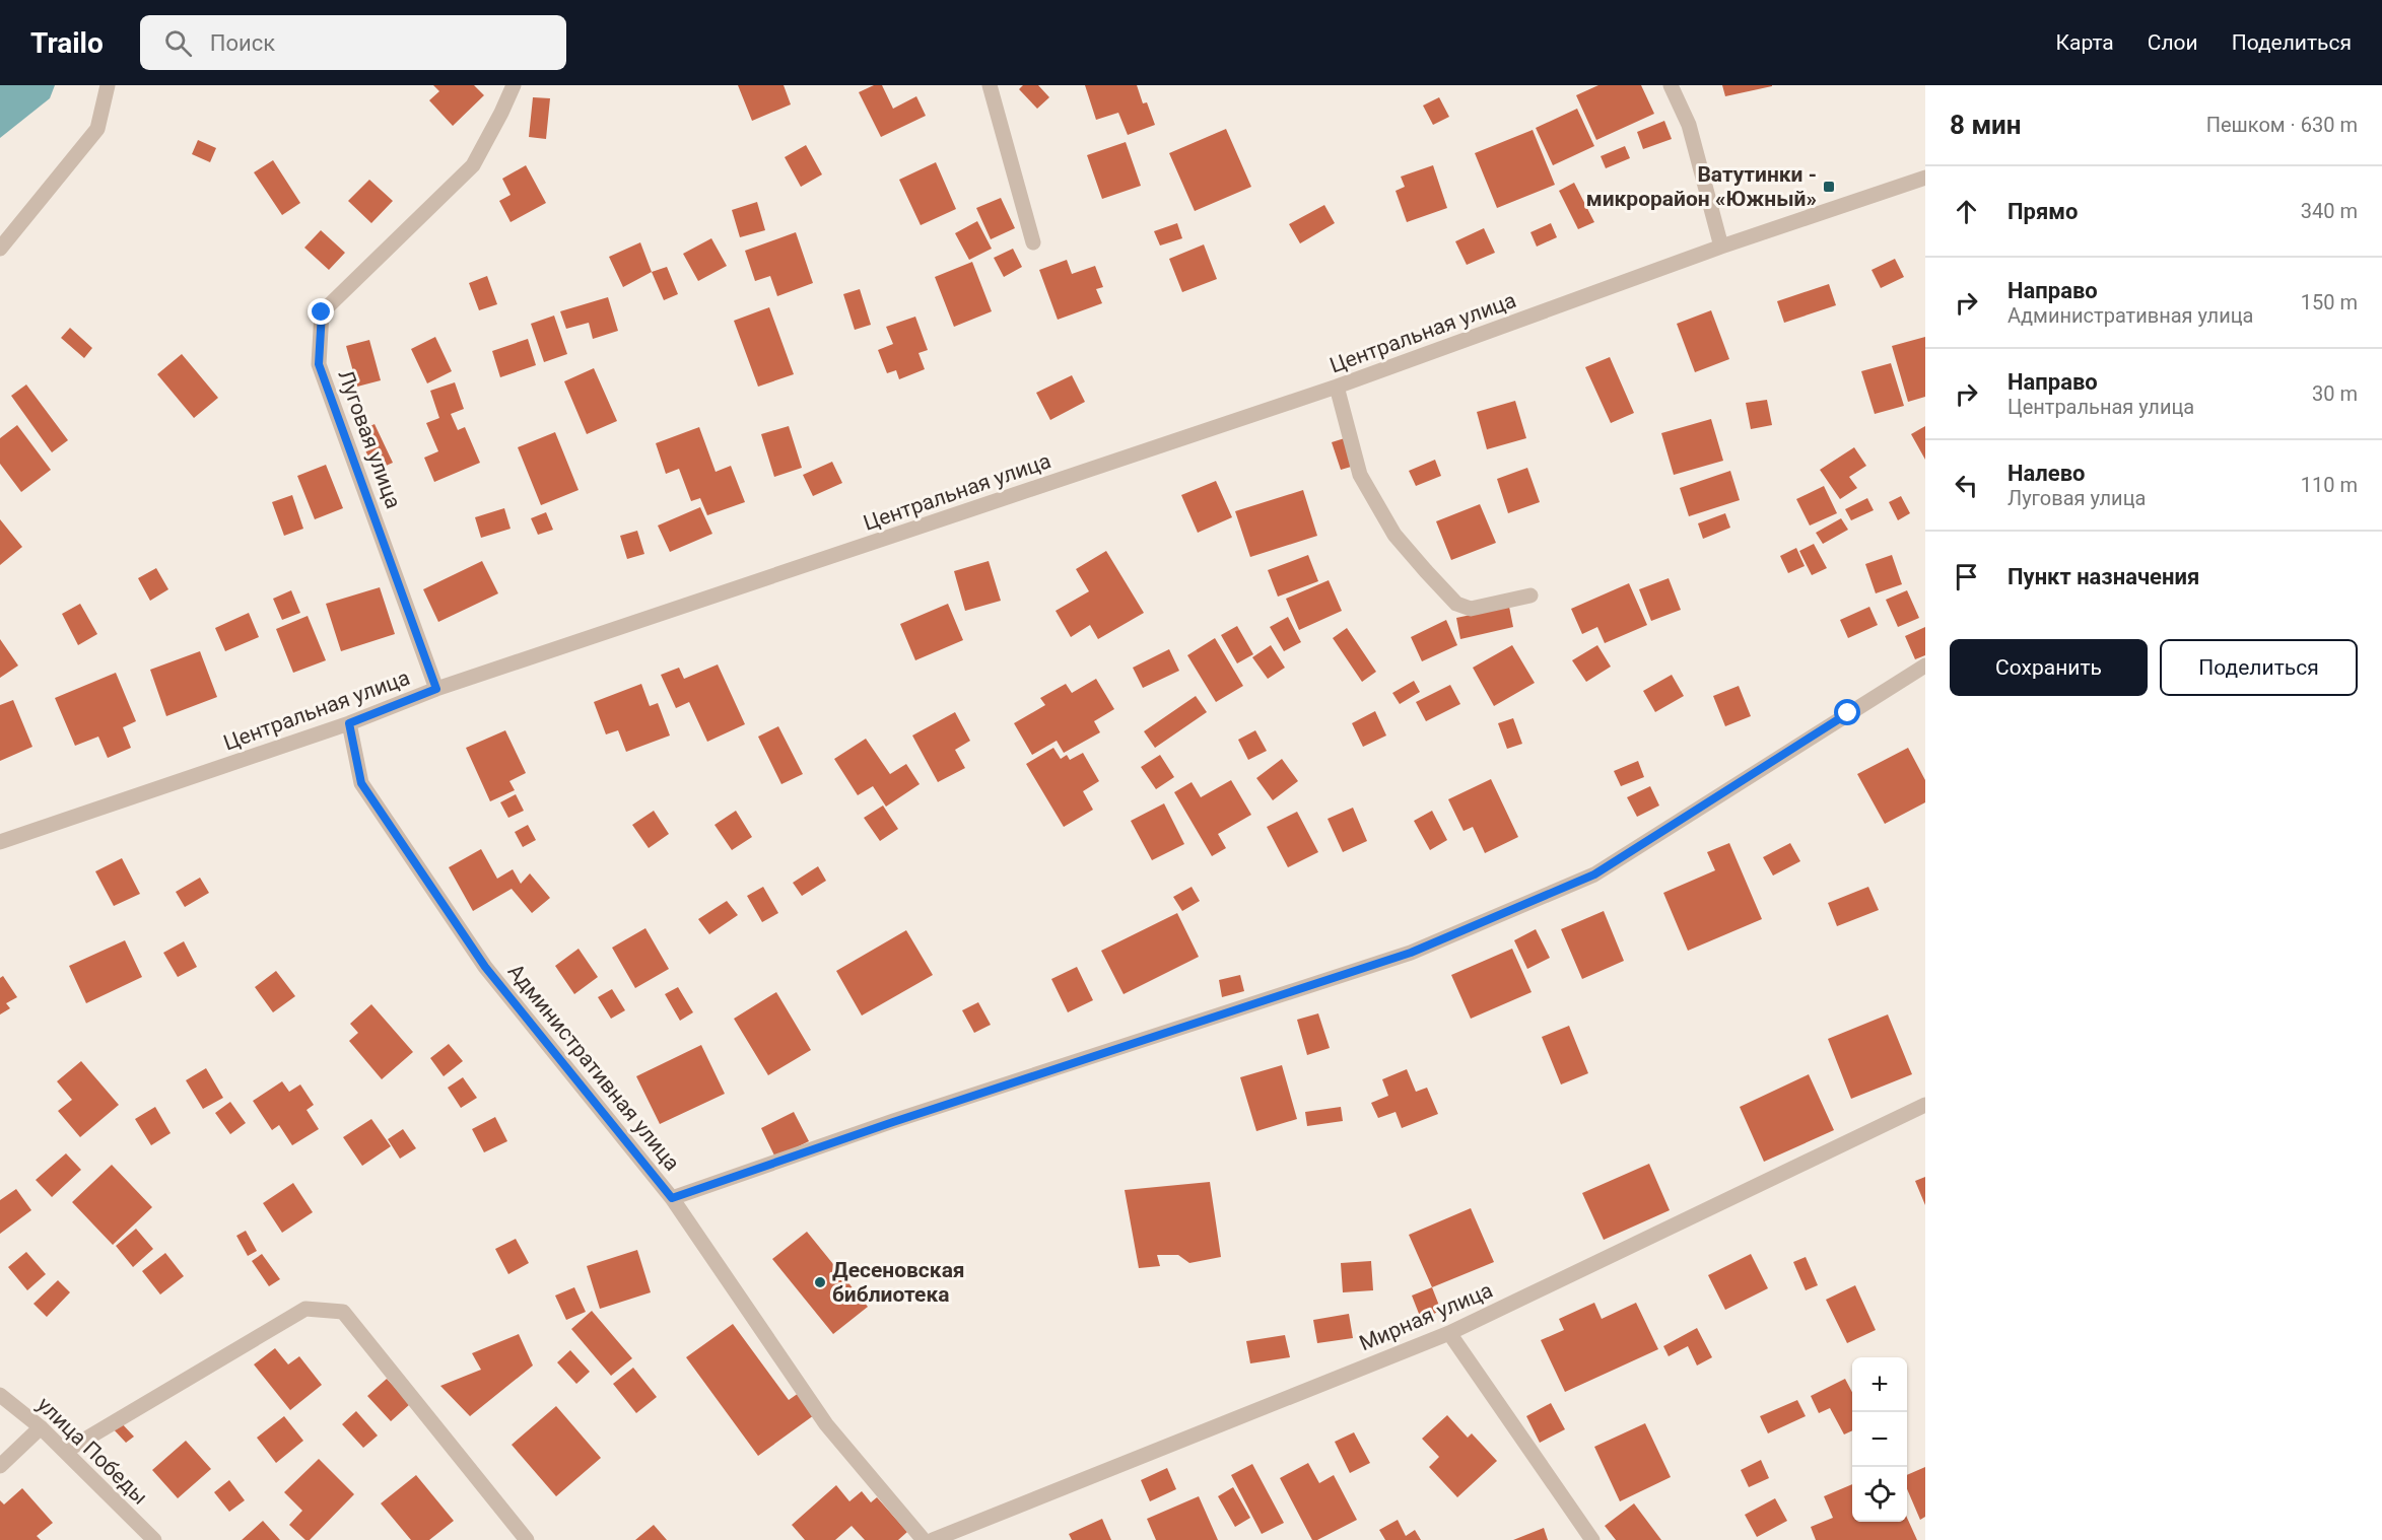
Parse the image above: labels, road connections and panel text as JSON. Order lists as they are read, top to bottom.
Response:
{
  "streets": {
    "street": [
      "Центральная улица",
      "Луговая улица",
      "Административная улица",
      "Мирная улица",
      "улица Победы"
    ]
  },
  "crossings": [
    ["Центральная улица", "Луговая улица"],
    ["Центральная улица", "Административная улица"]
  ],
  "places": {
    "transit": ["Ватутинки - микрорайон «Южный»"],
    "other": ["Десеновская библиотека"]
  },
  "page": {
    "header": "Trailo",
    "search": "Поиск",
    "nav": ["Карта", "Слои", "Поделиться"],
    "heading": ["8 мин", "Пешком · 630 m"],
    "list": [
      ["Прямо", "340 m"],
      ["Направо", "Административная улица", "150 m"],
      ["Направо", "Центральная улица", "30 m"],
      ["Налево", "Луговая улица", "110 m"],
      "Пункт назначения"
    ],
    "buttons": ["Сохранить", "Поделиться"],
    "map_buttons": ["+", "−"]
  }
}
